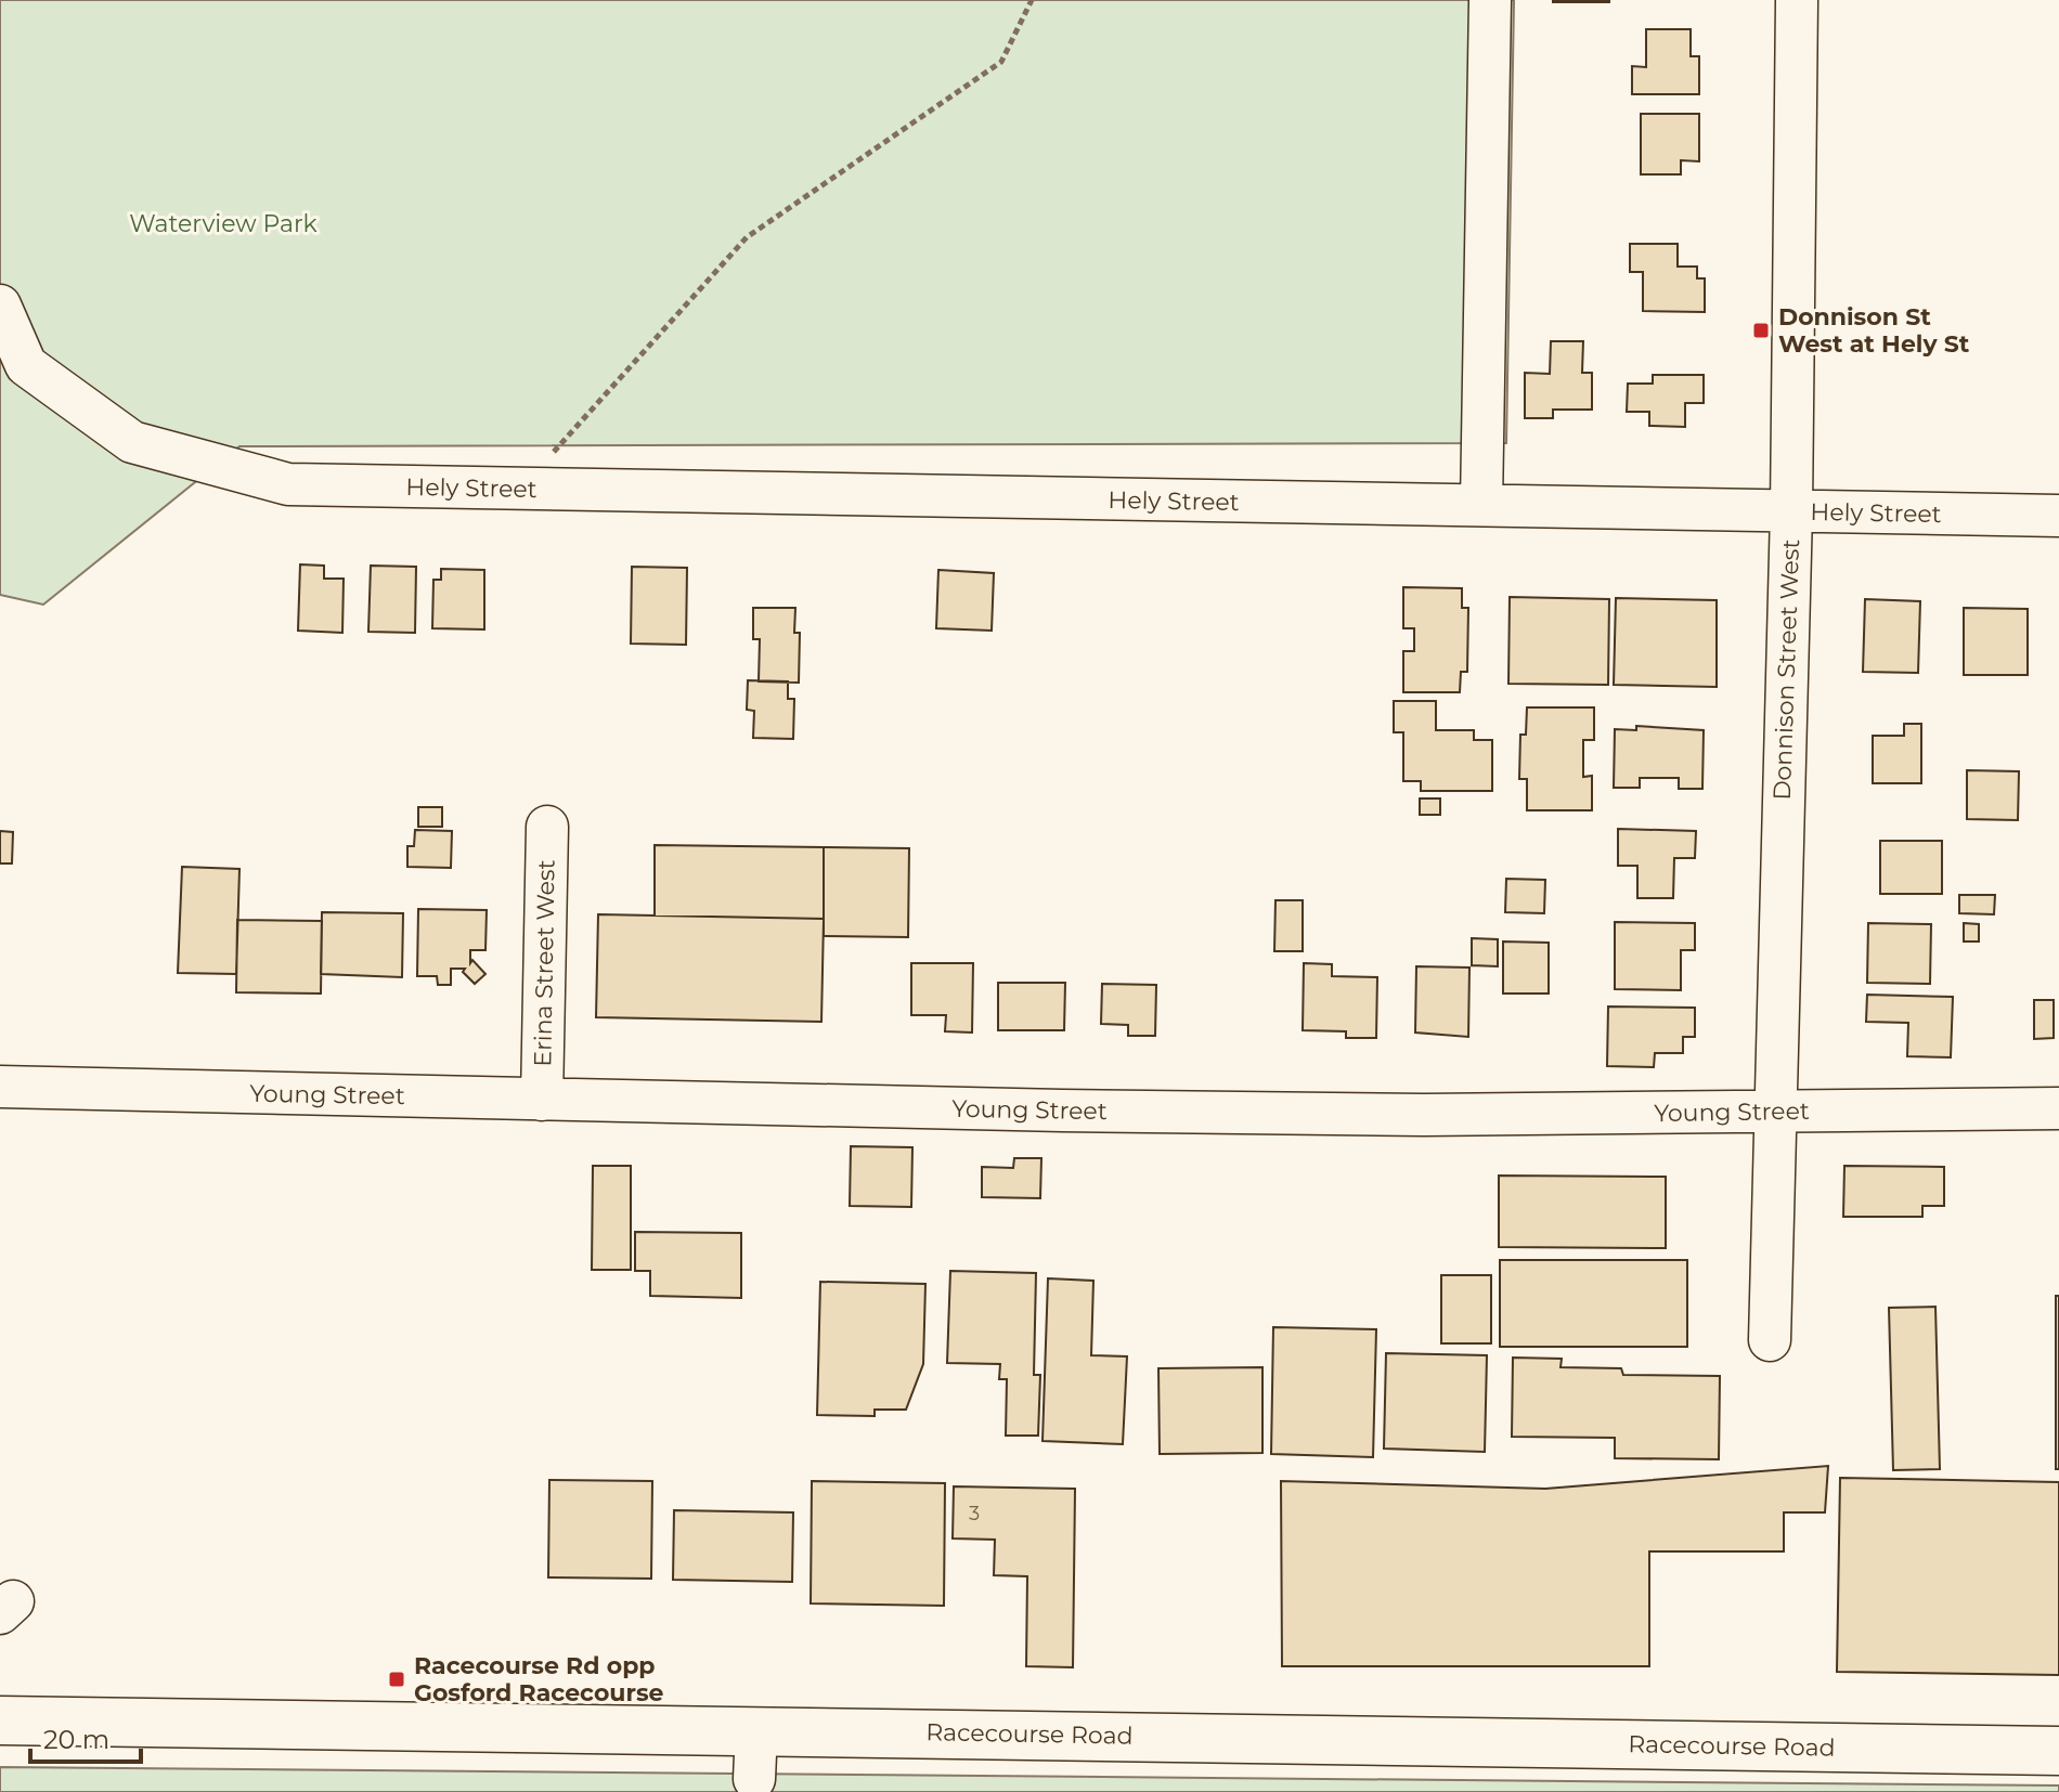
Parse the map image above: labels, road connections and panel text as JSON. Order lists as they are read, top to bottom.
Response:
{
  "streets": {
    "main road": ["Racecourse Road"],
    "street": [
      "Hely Street",
      "Donnison Street West",
      "Erina Street West",
      "Young Street"
    ]
  },
  "crossings": [
    ["Hely Street", "Donnison Street West"],
    ["Donnison Street West", "Young Street"],
    ["Erina Street West", "Young Street"]
  ],
  "parks": ["Waterview Park"],
  "places": {
    "transit": ["Donnison St West at Hely St", "Racecourse Rd opp Gosford Racecourse"]
  },
  "house_numbers": ["3"],
  "scale_bar": "20 m"
}
